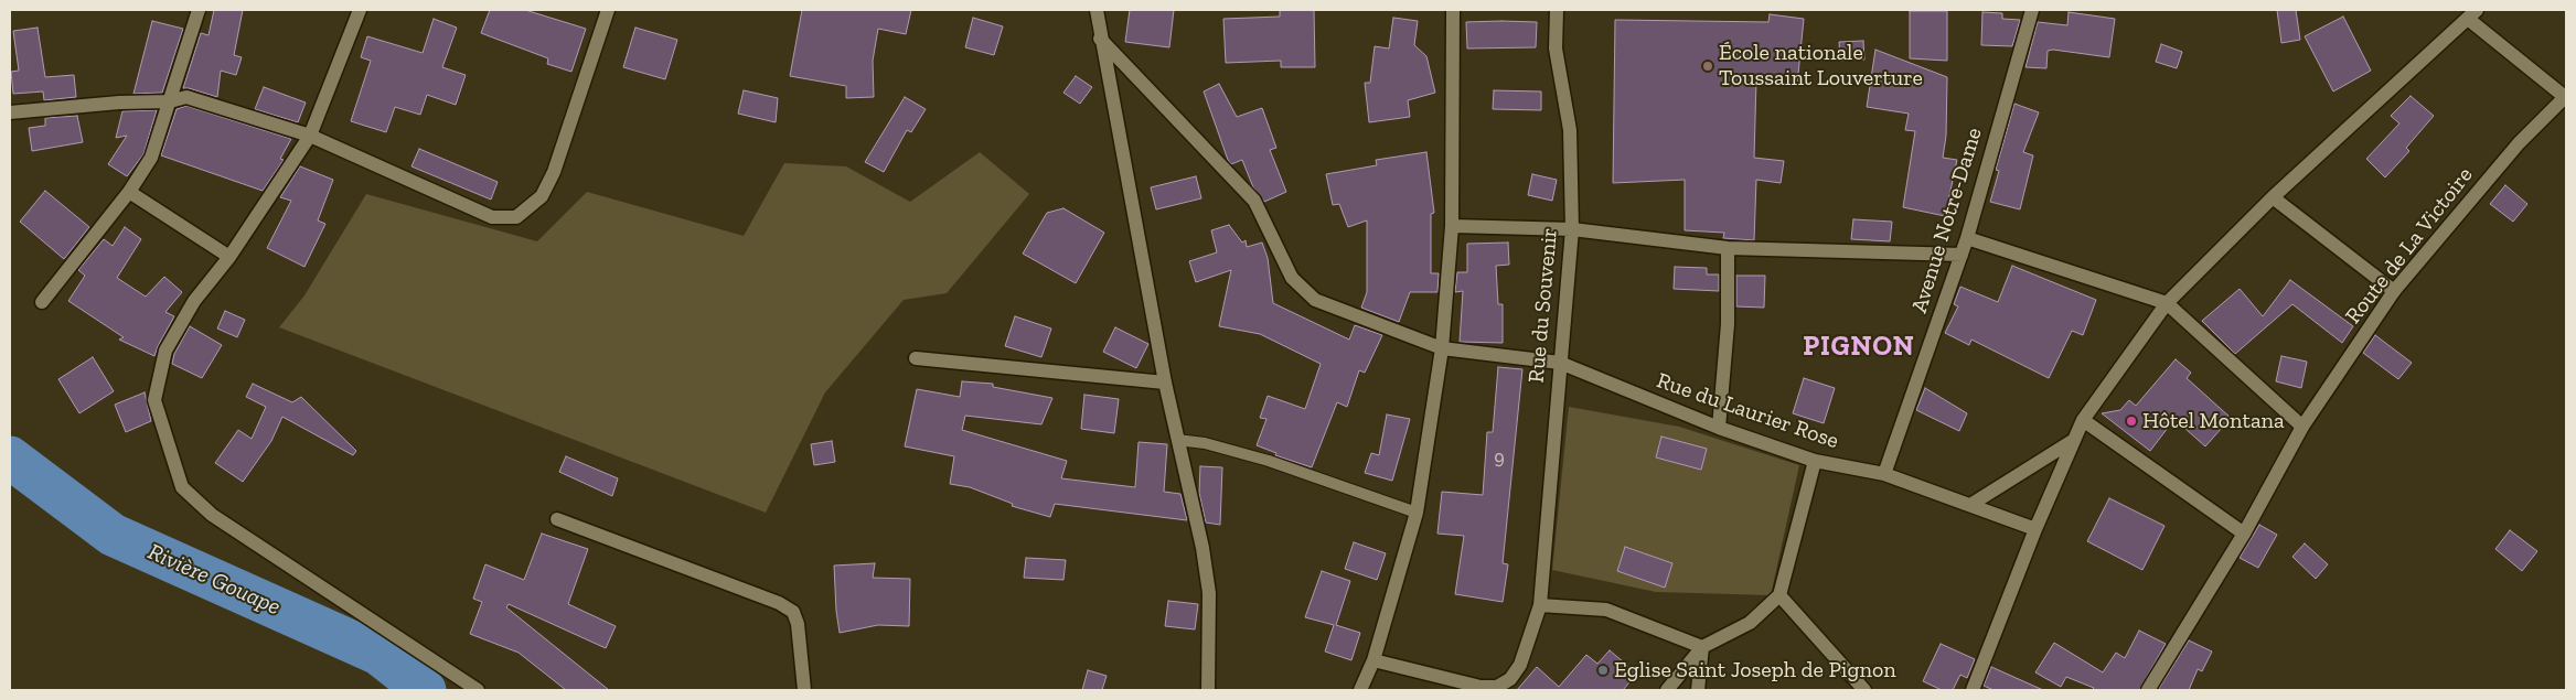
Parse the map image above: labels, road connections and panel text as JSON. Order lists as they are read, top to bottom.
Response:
{
  "streets": {
    "street": [
      "Avenue Notre-Dame",
      "Route de La Victoire",
      "Rue du Souvenir",
      "Rue du Laurier Rose"
    ]
  },
  "crossings": [
    ["Avenue Notre-Dame", "Rue du Laurier Rose"],
    ["Rue du Souvenir", "Rue du Laurier Rose"]
  ],
  "districts": ["PIGNON"],
  "water": ["Rivière Gouape"],
  "places": ["École nationale Toussaint Louverture", "Hôtel Montana", "Eglise Saint Joseph de Pignon"],
  "house_numbers": ["9"]
}
